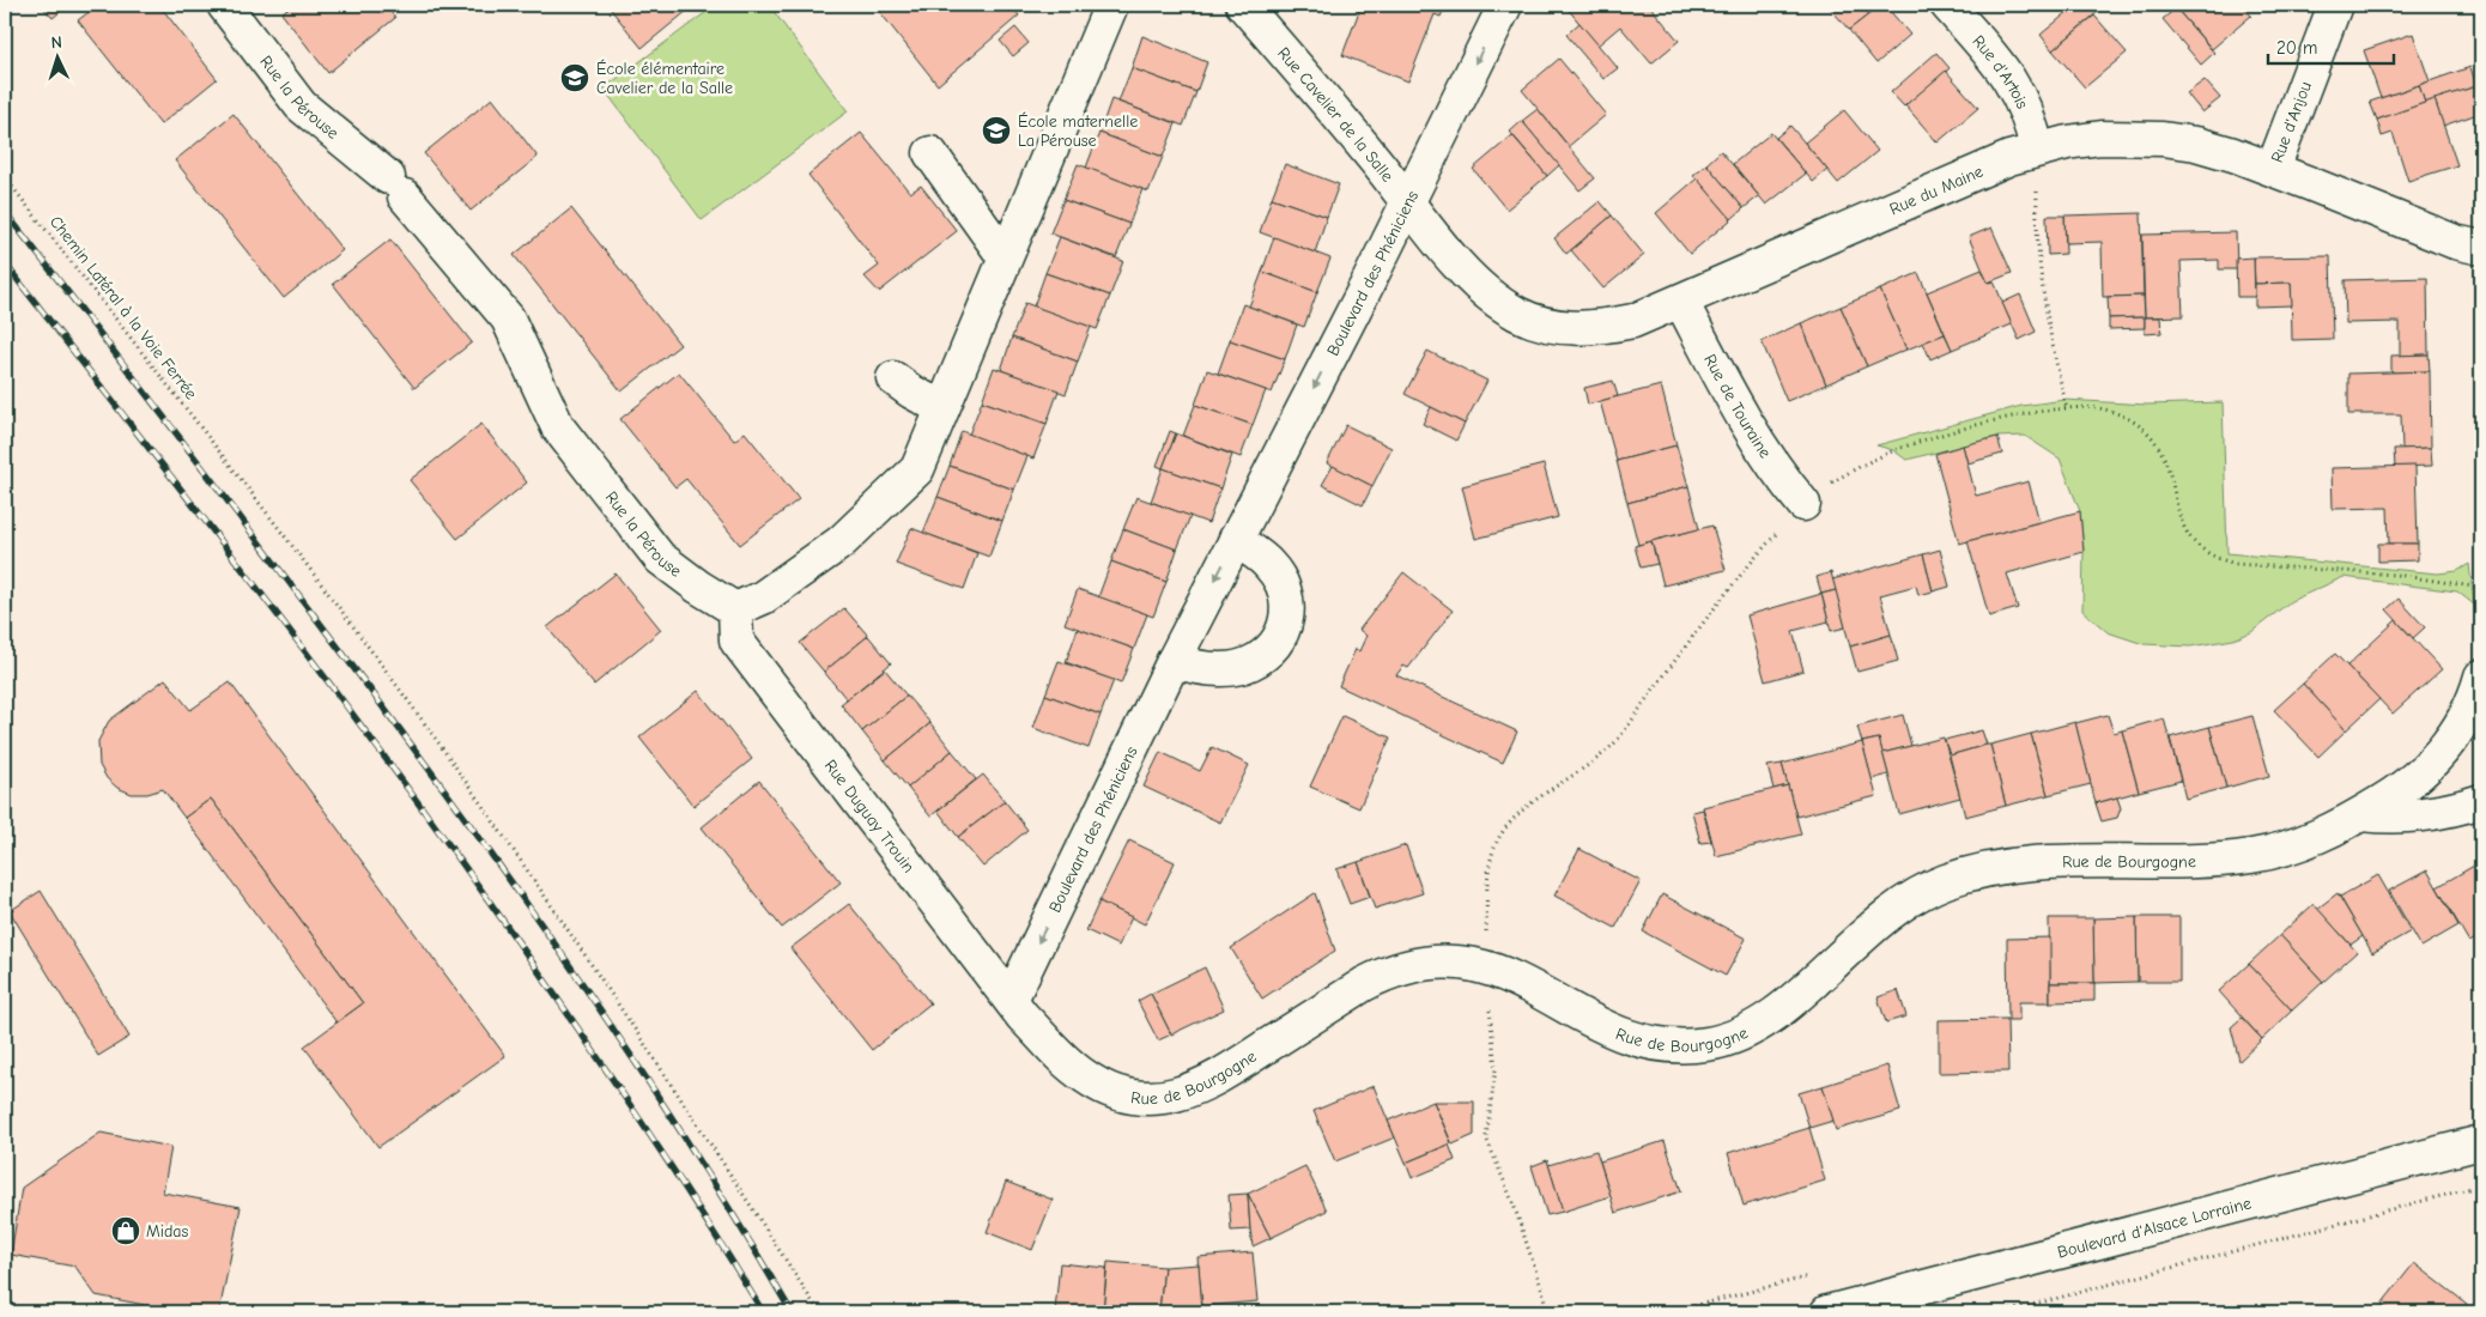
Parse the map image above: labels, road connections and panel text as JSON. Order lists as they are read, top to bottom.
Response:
{
  "streets": {
    "street": [
      "Rue d'Artois",
      "Rue la Pérouse",
      "Rue Cavelier de la Salle",
      "Rue d'Anjou",
      "Rue du Maine",
      "Boulevard des Phéniciens",
      "Rue de Touraine",
      "Rue Duguay Trouin",
      "Rue de Bourgogne",
      "Boulevard d'Alsace Lorraine"
    ],
    "path": ["Chemin Latéral à la Voie Ferrée"]
  },
  "crossings": [
    ["Rue d'Artois", "Rue du Maine"],
    ["Rue la Pérouse", "Rue Duguay Trouin"],
    ["Rue Cavelier de la Salle", "Rue du Maine"],
    ["Rue Cavelier de la Salle", "Boulevard des Phéniciens"],
    ["Rue d'Anjou", "Rue du Maine"],
    ["Rue du Maine", "Rue de Touraine"],
    ["Boulevard des Phéniciens", "Rue Duguay Trouin"],
    ["Boulevard des Phéniciens", "Rue de Bourgogne"],
    ["Rue Duguay Trouin", "Rue de Bourgogne"]
  ],
  "one_way": ["Boulevard des Phéniciens"],
  "places": {
    "school or university": ["École élémentaire Cavelier de la Salle", "École maternelle La Pérouse"],
    "shop": ["Midas"]
  },
  "scale_bar": "20 m",
  "north": "top"
}
